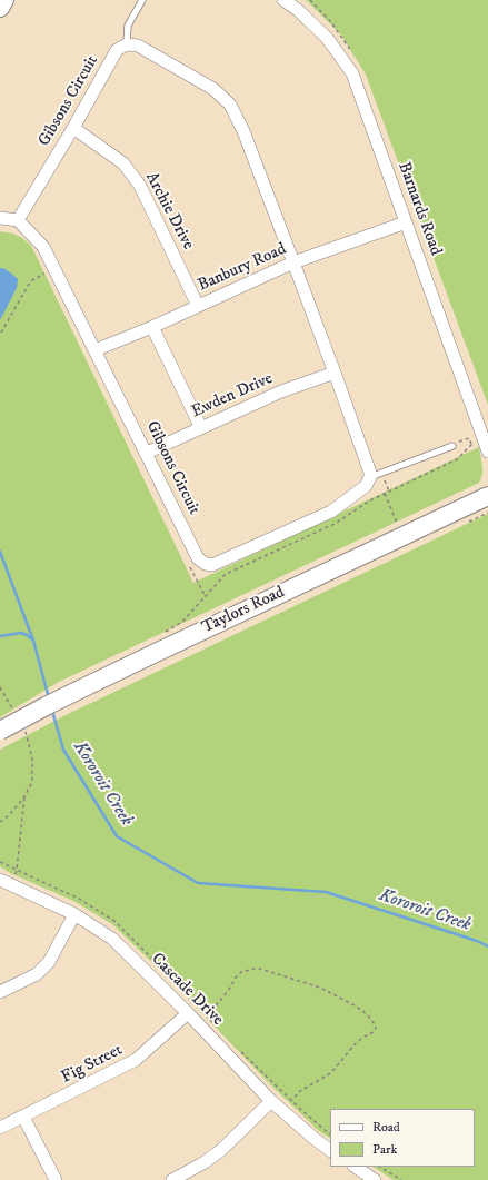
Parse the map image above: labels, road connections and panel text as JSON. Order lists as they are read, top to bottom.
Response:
{
  "streets": {
    "street": [
      "Gibsons Circuit",
      "Barnards Road",
      "Archie Drive",
      "Banbury Road",
      "Ewden Drive",
      "Taylors Road",
      "Cascade Drive",
      "Fig Street"
    ]
  },
  "crossings": [
    ["Gibsons Circuit", "Archie Drive"],
    ["Gibsons Circuit", "Banbury Road"],
    ["Gibsons Circuit", "Ewden Drive"],
    ["Barnards Road", "Banbury Road"],
    ["Archie Drive", "Banbury Road"],
    ["Cascade Drive", "Fig Street"]
  ],
  "water": ["Kororoit Creek"],
  "legend": ["Road", "Park"]
}
